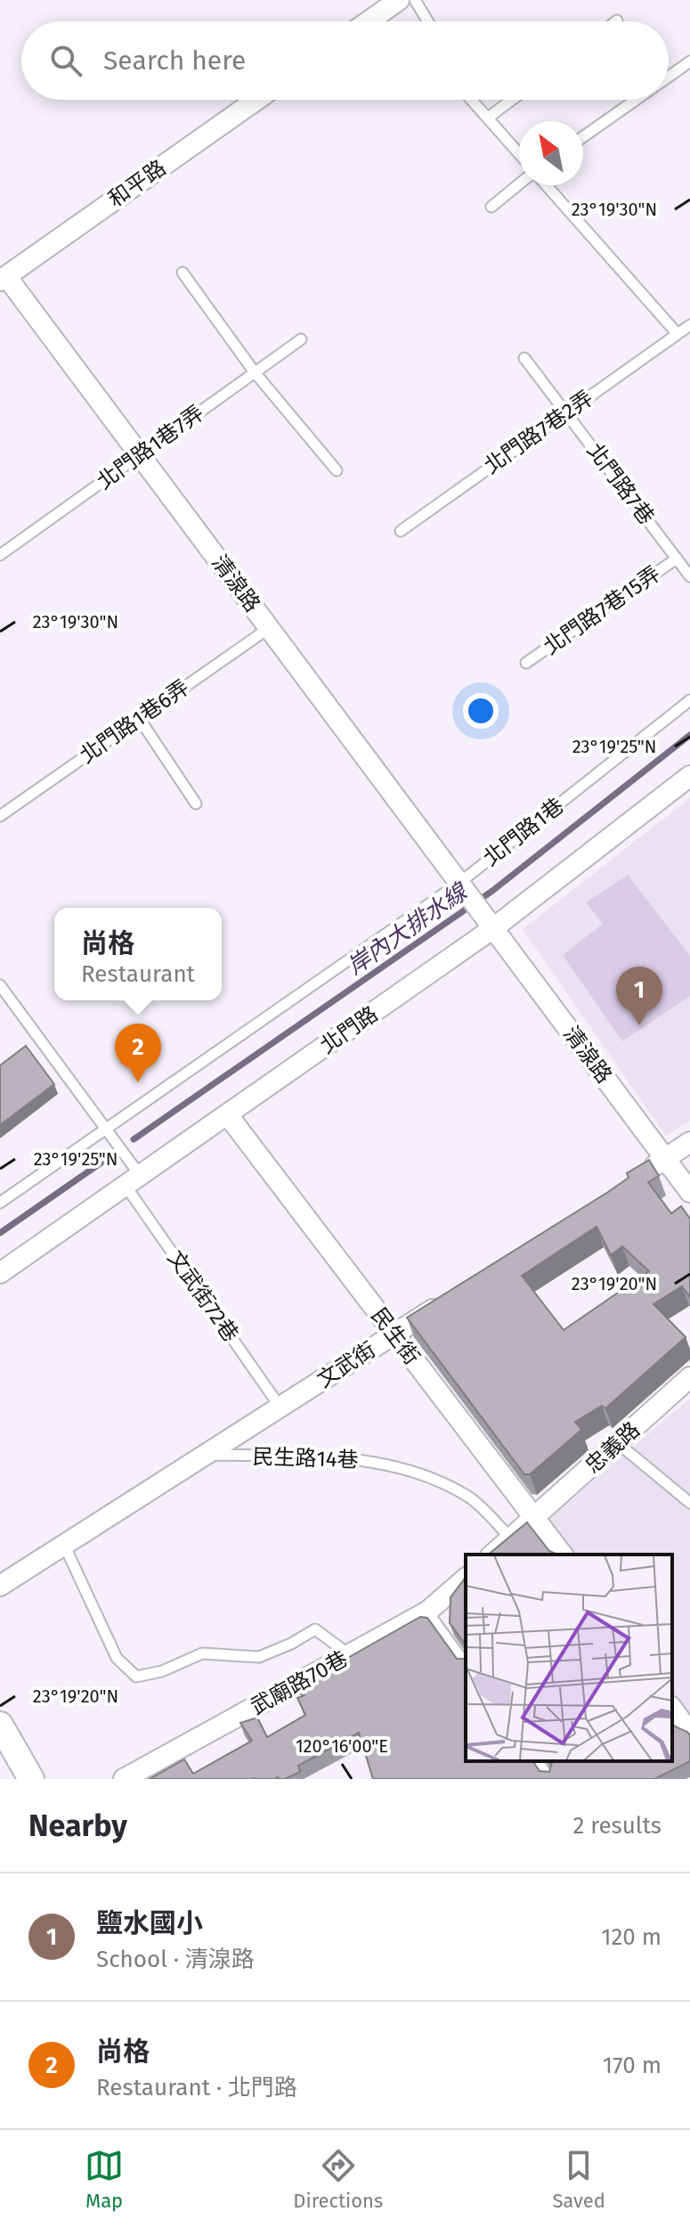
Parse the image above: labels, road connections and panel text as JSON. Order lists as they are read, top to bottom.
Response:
{
  "streets": {
    "street": [
      "和平路",
      "清湶路",
      "北門路",
      "民生街",
      "文武街",
      "忠義路",
      "武廟路70巷"
    ],
    "lane": [
      "北門路7巷2弄",
      "北門路1巷7弄",
      "北門路7巷",
      "北門路7巷15弄",
      "北門路1巷6弄",
      "北門路1巷",
      "文武街72巷",
      "民生路14巷"
    ]
  },
  "crossings": [
    ["和平路", "清湶路"],
    ["北門路7巷2弄", "北門路7巷"],
    ["北門路1巷7弄", "清湶路"],
    ["北門路7巷", "北門路7巷15弄"],
    ["清湶路", "北門路1巷6弄"],
    ["清湶路", "北門路1巷"],
    ["清湶路", "北門路"],
    ["北門路", "文武街72巷"],
    ["北門路", "民生街"],
    ["文武街72巷", "文武街"],
    ["民生街", "文武街"],
    ["民生街", "忠義路"],
    ["文武街", "民生路14巷"]
  ],
  "water": ["岸內大排水線"],
  "north": "top left",
  "page": {
    "search": "Search here",
    "popup": ["尚格", "Restaurant"],
    "pins": ["1", "2"],
    "heading": ["Nearby", "2 results"],
    "list": [
      {
        "mark": "1",
        "name": "鹽水國小",
        "note": "School · 清湶路",
        "value": "120 m"
      },
      {
        "mark": "2",
        "name": "尚格",
        "note": "Restaurant · 北門路",
        "value": "170 m"
      }
    ],
    "nav": ["Map", "Directions", "Saved"]
  },
  "coordinates": [
    "23°19'30\"N",
    "23°19'25\"N",
    "23°19'20\"N",
    "120°16'00\"E"
  ]
}
